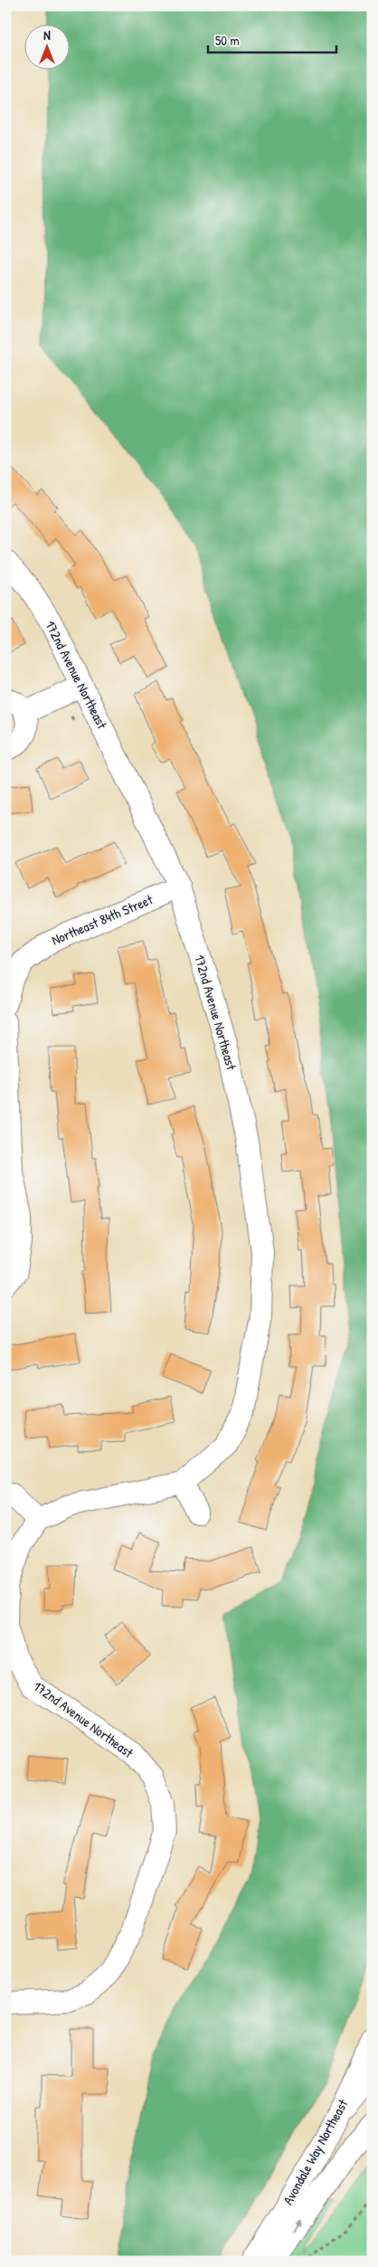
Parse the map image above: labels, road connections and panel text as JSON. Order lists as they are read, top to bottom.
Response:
{
  "streets": {
    "street": ["172nd Avenue Northeast", "Northeast 84th Street", "Avondale Way Northeast"]
  },
  "crossings": [
    ["172nd Avenue Northeast", "Northeast 84th Street"]
  ],
  "scale_bar": "50 m",
  "north": "top"
}
